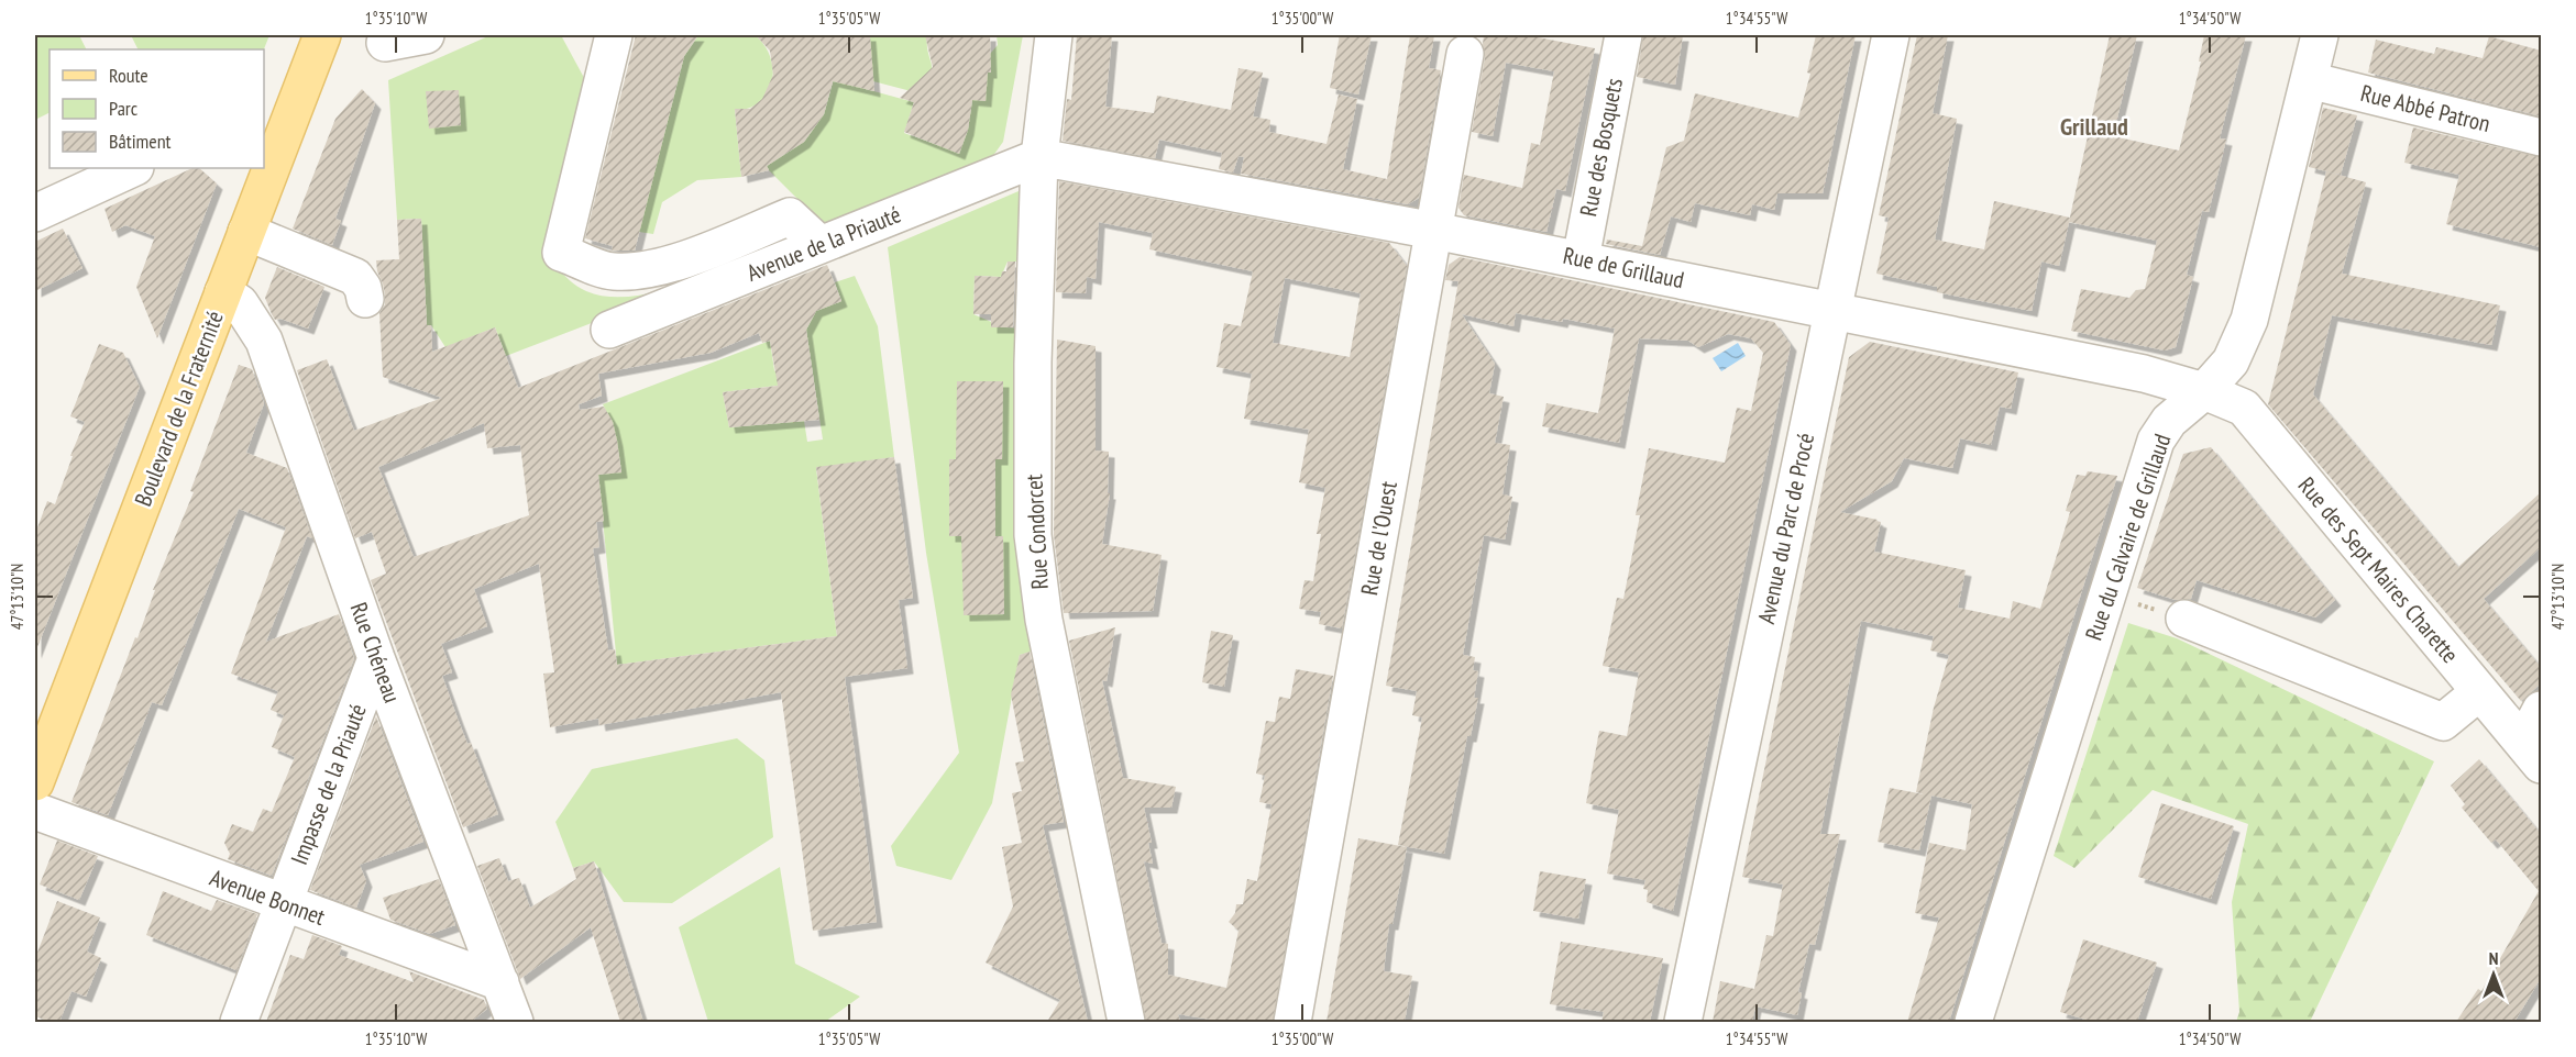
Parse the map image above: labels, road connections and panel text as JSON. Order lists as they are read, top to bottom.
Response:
{
  "streets": {
    "main road": ["Boulevard de la Fraternité"],
    "street": [
      "Rue Abbé Patron",
      "Rue des Bosquets",
      "Avenue de la Priauté",
      "Rue de Grillaud",
      "Avenue du Parc de Procé",
      "Rue Condorcet",
      "Rue du Calvaire de Grillaud",
      "Rue de l'Ouest",
      "Rue des Sept Maires Charette",
      "Rue Chéneau",
      "Impasse de la Priauté",
      "Avenue Bonnet"
    ]
  },
  "crossings": [
    ["Rue Abbé Patron", "Rue du Calvaire de Grillaud"],
    ["Rue des Bosquets", "Rue de Grillaud"],
    ["Avenue de la Priauté", "Rue de Grillaud"],
    ["Avenue de la Priauté", "Rue Condorcet"],
    ["Rue de Grillaud", "Avenue du Parc de Procé"],
    ["Rue de Grillaud", "Rue Condorcet"],
    ["Rue de Grillaud", "Rue du Calvaire de Grillaud"],
    ["Rue de Grillaud", "Rue de l'Ouest"],
    ["Rue de Grillaud", "Rue des Sept Maires Charette"],
    ["Boulevard de la Fraternité", "Rue Chéneau"],
    ["Rue du Calvaire de Grillaud", "Rue des Sept Maires Charette"],
    ["Rue Chéneau", "Impasse de la Priauté"],
    ["Rue Chéneau", "Avenue Bonnet"],
    ["Impasse de la Priauté", "Avenue Bonnet"]
  ],
  "districts": ["Grillaud"],
  "legend": ["Route", "Parc", "Bâtiment"],
  "north": "top",
  "coordinates": [
    "1°35'10\"W",
    "1°35'05\"W",
    "1°35'00\"W",
    "1°34'55\"W",
    "1°34'50\"W",
    "47°13'10\"N"
  ]
}
